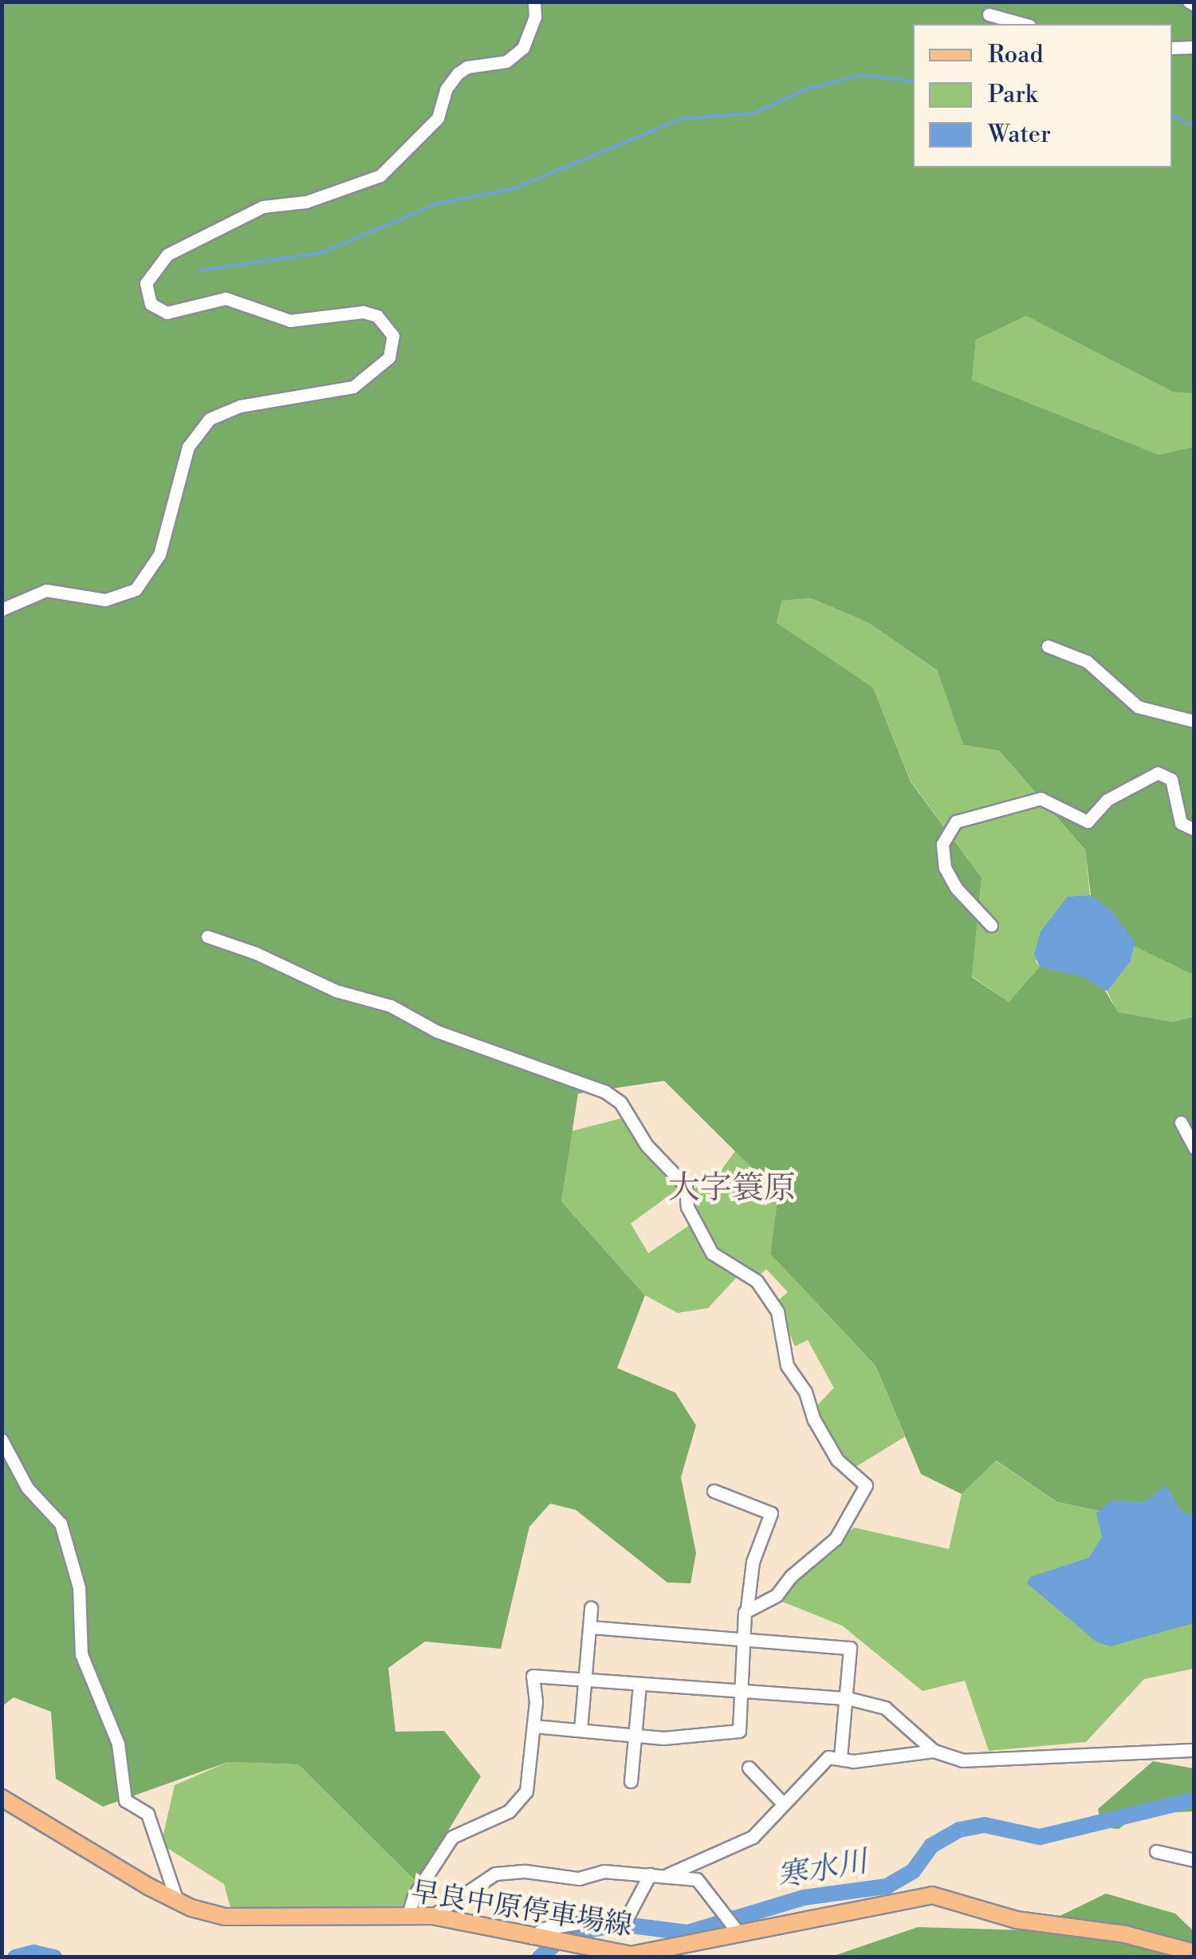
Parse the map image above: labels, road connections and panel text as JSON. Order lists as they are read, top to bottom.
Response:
{
  "streets": {
    "main road": ["早良中原停車場線"]
  },
  "districts": ["大字簑原"],
  "water": ["寒水川"],
  "legend": ["Road", "Park", "Water"]
}
